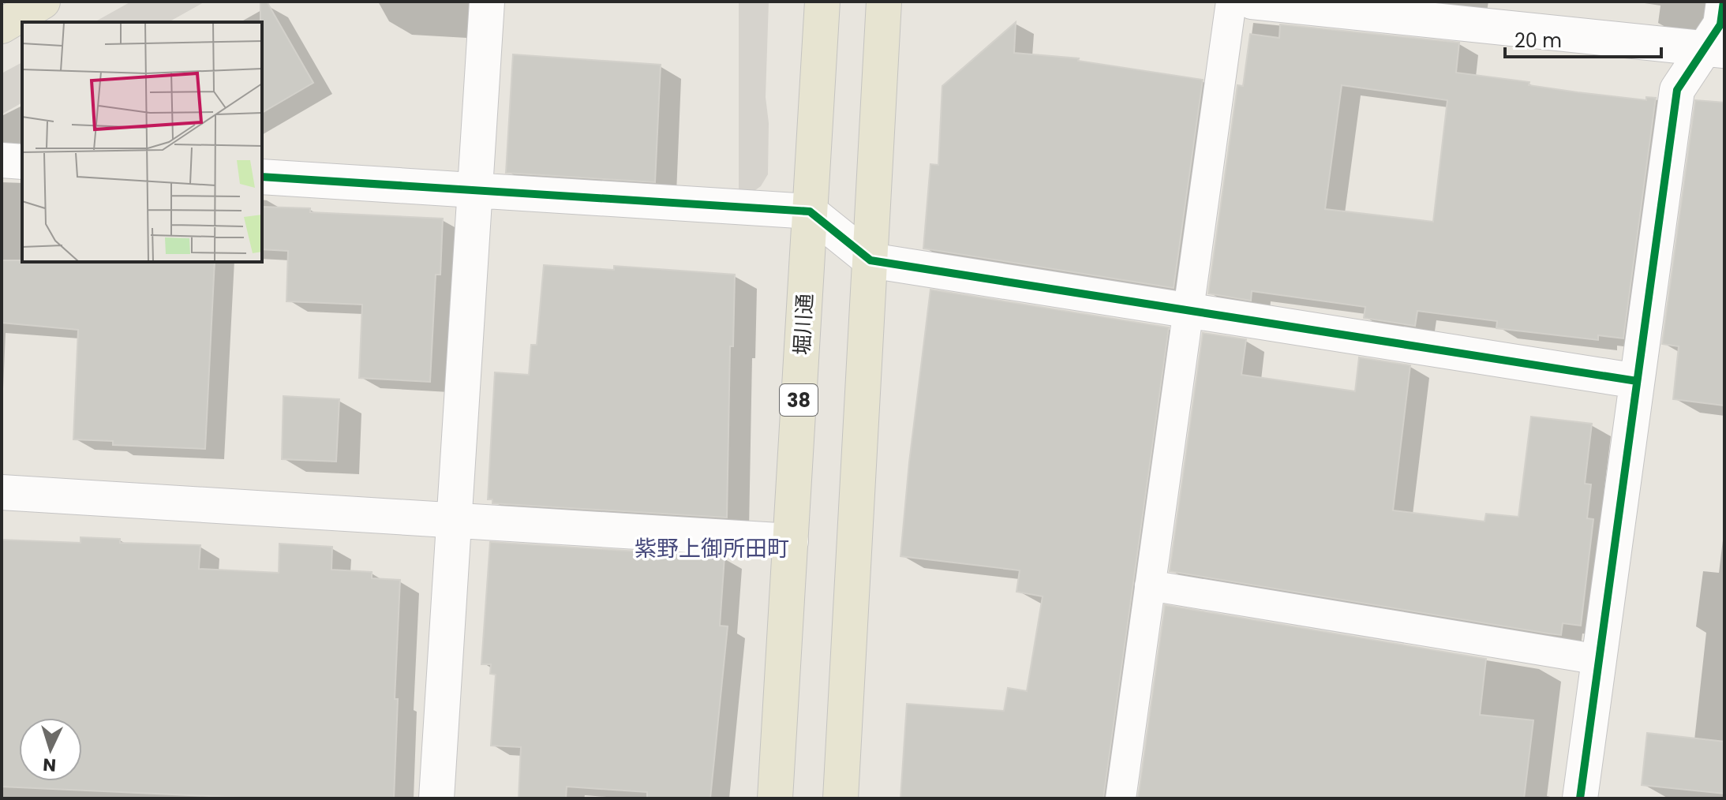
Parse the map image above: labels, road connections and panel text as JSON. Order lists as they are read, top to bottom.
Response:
{
  "streets": {
    "main road": ["堀川通", "38"]
  },
  "districts": ["紫野上御所田町"],
  "scale_bar": "20 m",
  "north": "bottom"
}
